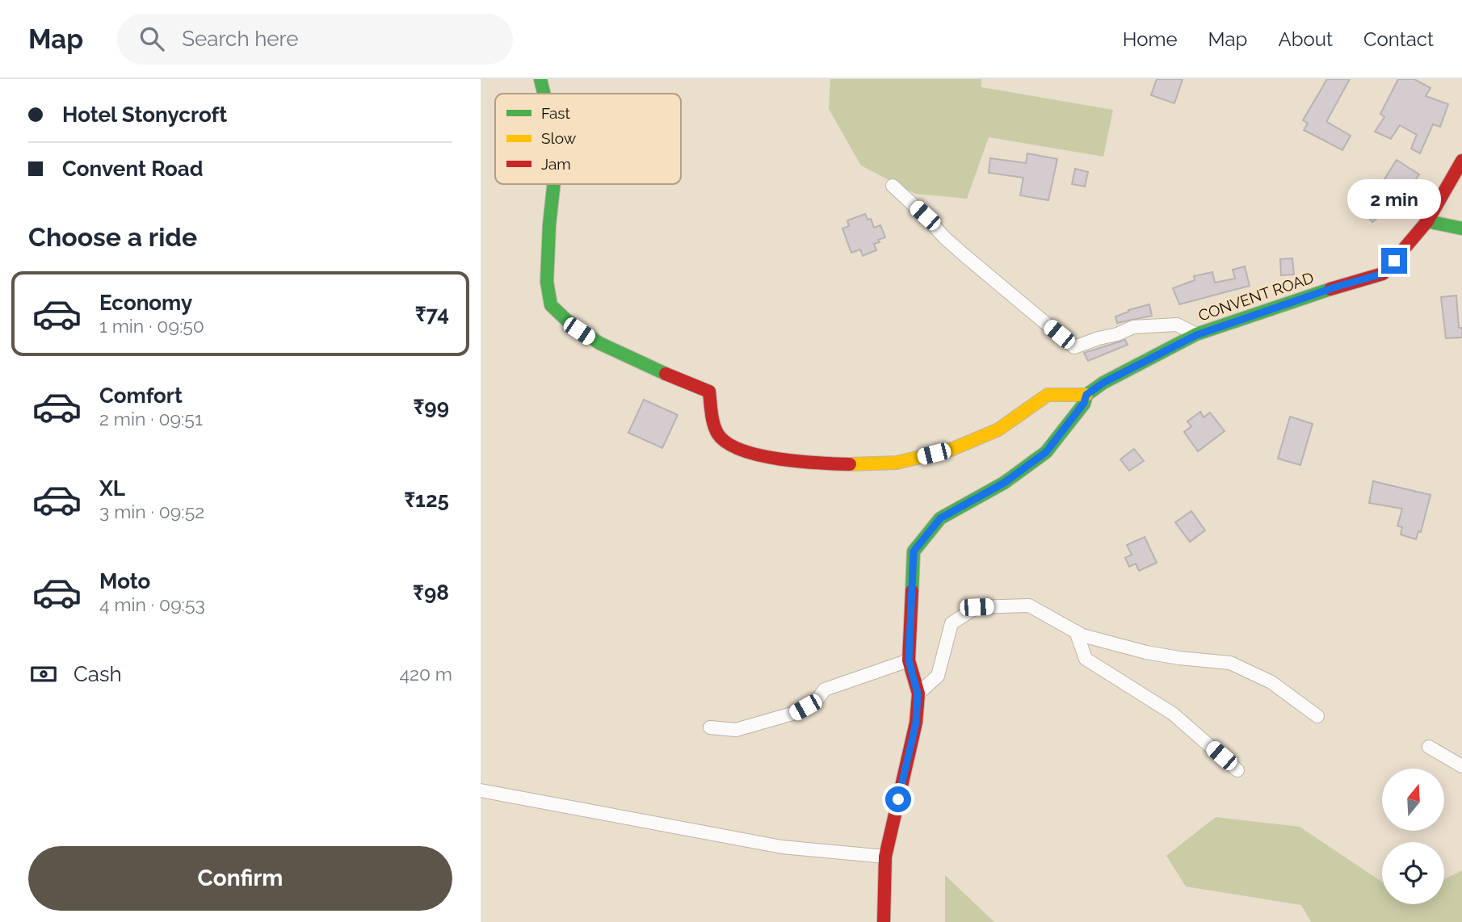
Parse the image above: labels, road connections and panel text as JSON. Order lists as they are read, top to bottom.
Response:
{
  "streets": {
    "main road": ["CONVENT ROAD"]
  },
  "legend": ["Fast", "Slow", "Jam"],
  "north": "top",
  "page": {
    "header": "Map",
    "search": "Search here",
    "nav": [
      "Home",
      "Map",
      "About",
      "Contact"
    ],
    "banner": ["Hotel Stonycroft", "Convent Road"],
    "bubble": "2 min",
    "heading": "Choose a ride",
    "list": [
      {
        "name": "Economy",
        "note": "1 min · 09:50",
        "value": "₹74"
      },
      {
        "name": "Comfort",
        "note": "2 min · 09:51",
        "value": "₹99"
      },
      {
        "name": "XL",
        "note": "3 min · 09:52",
        "value": "₹125"
      },
      {
        "name": "Moto",
        "note": "4 min · 09:53",
        "value": "₹98"
      }
    ],
    "pay": ["Cash", "420 m"],
    "buttons": "Confirm"
  }
}
